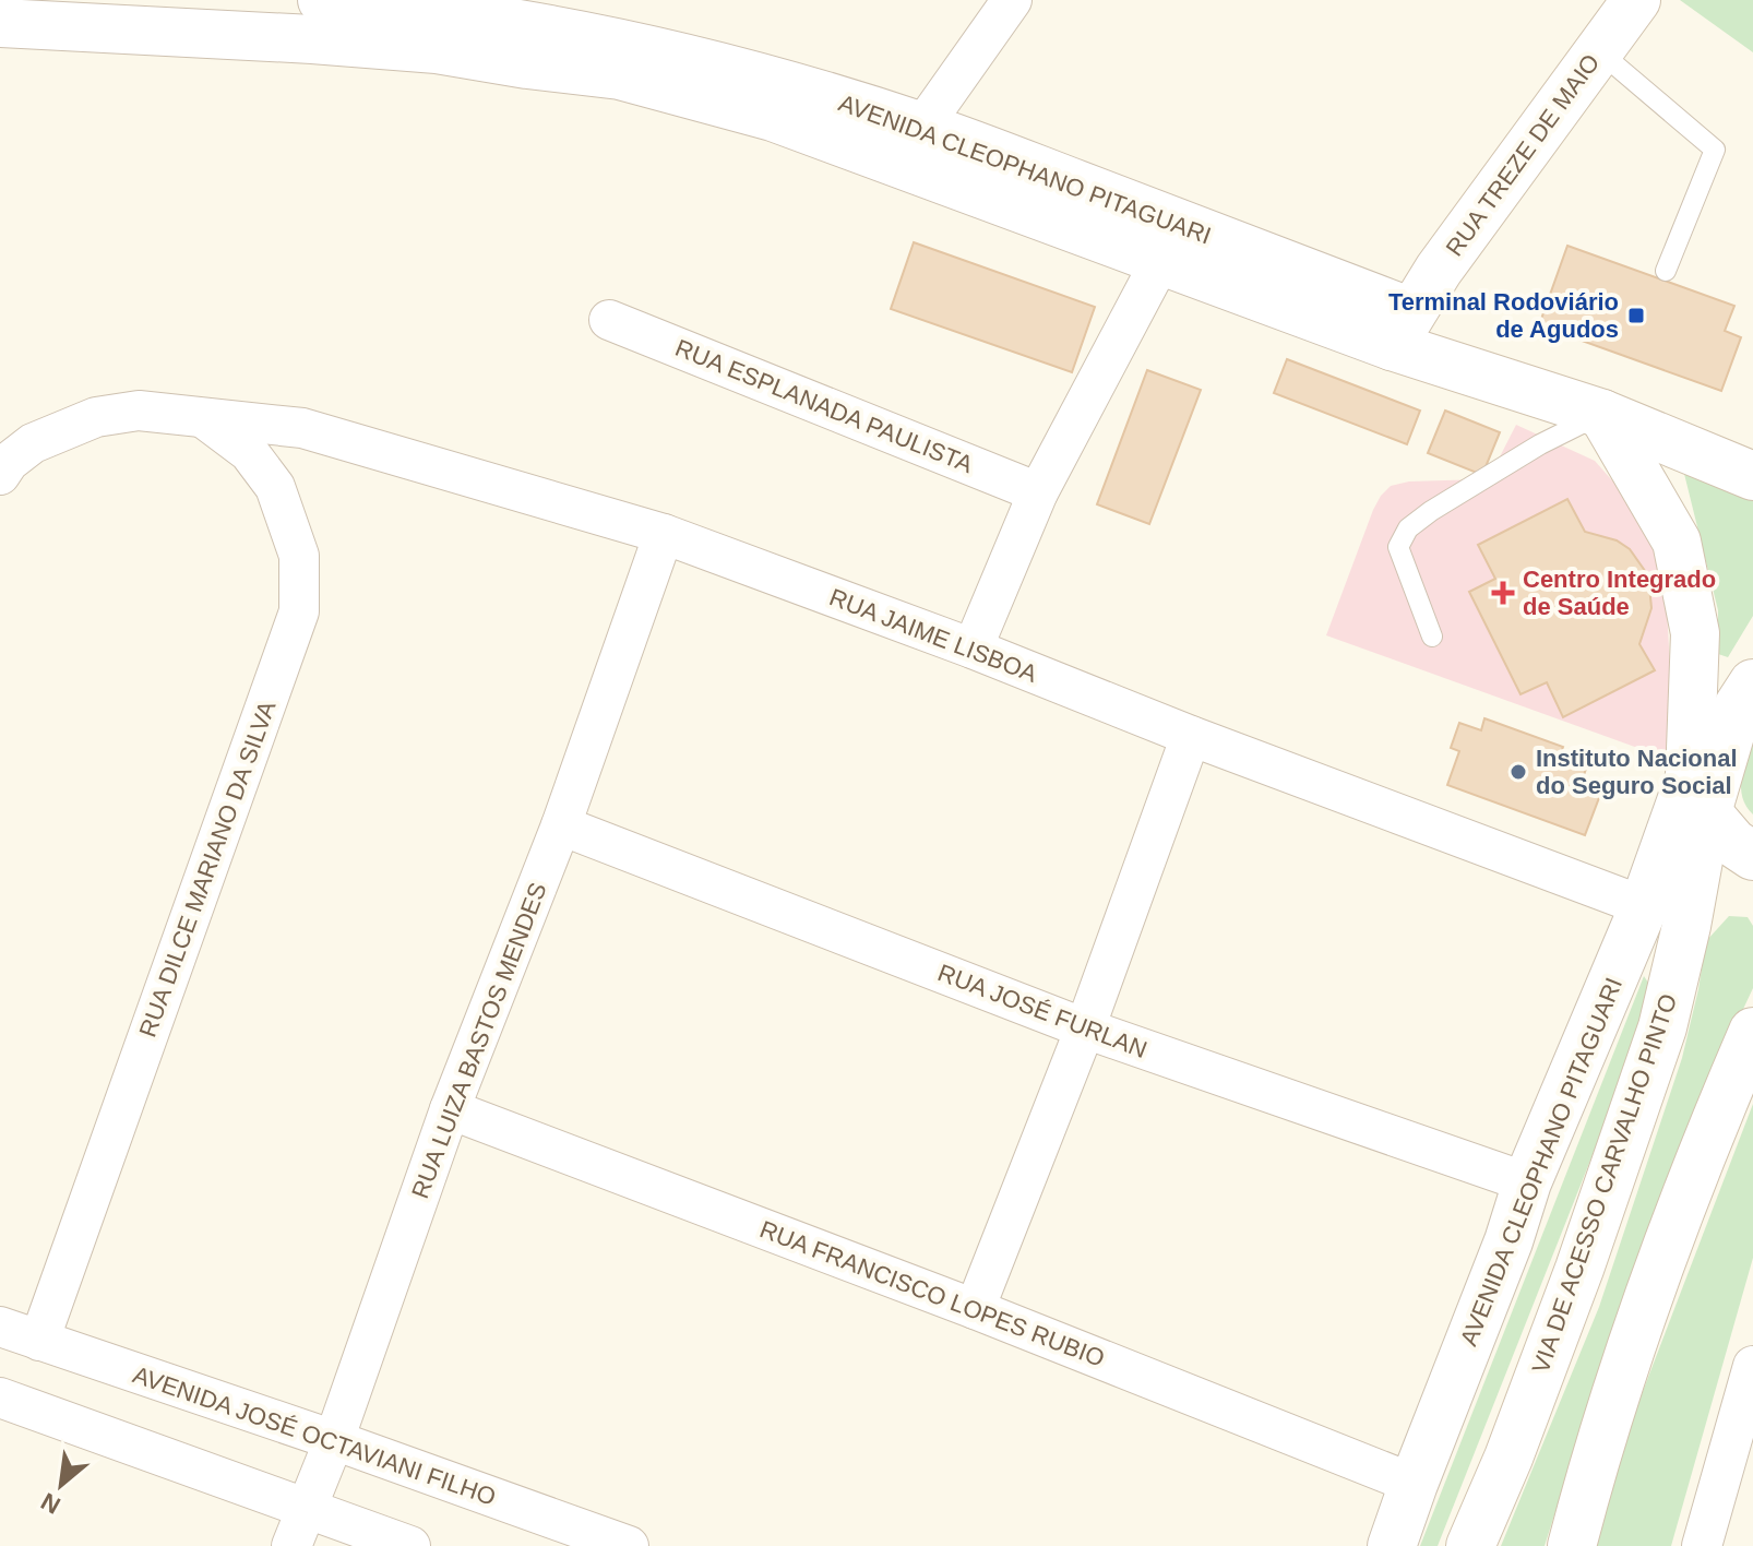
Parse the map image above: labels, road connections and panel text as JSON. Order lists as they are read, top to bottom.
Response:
{
  "streets": {
    "street": [
      "RUA TREZE DE MAIO",
      "AVENIDA CLEOPHANO PITAGUARI",
      "RUA ESPLANADA PAULISTA",
      "RUA JAIME LISBOA",
      "RUA DILCE MARIANO DA SILVA",
      "RUA JOSÉ FURLAN",
      "RUA LUIZA BASTOS MENDES",
      "VIA DE ACESSO CARVALHO PINTO",
      "RUA FRANCISCO LOPES RUBIO",
      "AVENIDA JOSÉ OCTAVIANI FILHO"
    ]
  },
  "crossings": [
    ["RUA TREZE DE MAIO", "AVENIDA CLEOPHANO PITAGUARI"],
    ["AVENIDA CLEOPHANO PITAGUARI", "RUA JAIME LISBOA"],
    ["AVENIDA CLEOPHANO PITAGUARI", "RUA JOSÉ FURLAN"],
    ["AVENIDA CLEOPHANO PITAGUARI", "VIA DE ACESSO CARVALHO PINTO"],
    ["AVENIDA CLEOPHANO PITAGUARI", "RUA FRANCISCO LOPES RUBIO"],
    ["RUA JAIME LISBOA", "RUA DILCE MARIANO DA SILVA"],
    ["RUA JAIME LISBOA", "RUA LUIZA BASTOS MENDES"],
    ["RUA DILCE MARIANO DA SILVA", "AVENIDA JOSÉ OCTAVIANI FILHO"],
    ["RUA JOSÉ FURLAN", "RUA LUIZA BASTOS MENDES"],
    ["RUA LUIZA BASTOS MENDES", "RUA FRANCISCO LOPES RUBIO"],
    ["RUA LUIZA BASTOS MENDES", "AVENIDA JOSÉ OCTAVIANI FILHO"]
  ],
  "places": {
    "transit": ["Terminal Rodoviário de Agudos"],
    "health": ["Centro Integrado de Saúde"],
    "other": ["Instituto Nacional do Seguro Social"]
  },
  "north": "bottom left"
}
